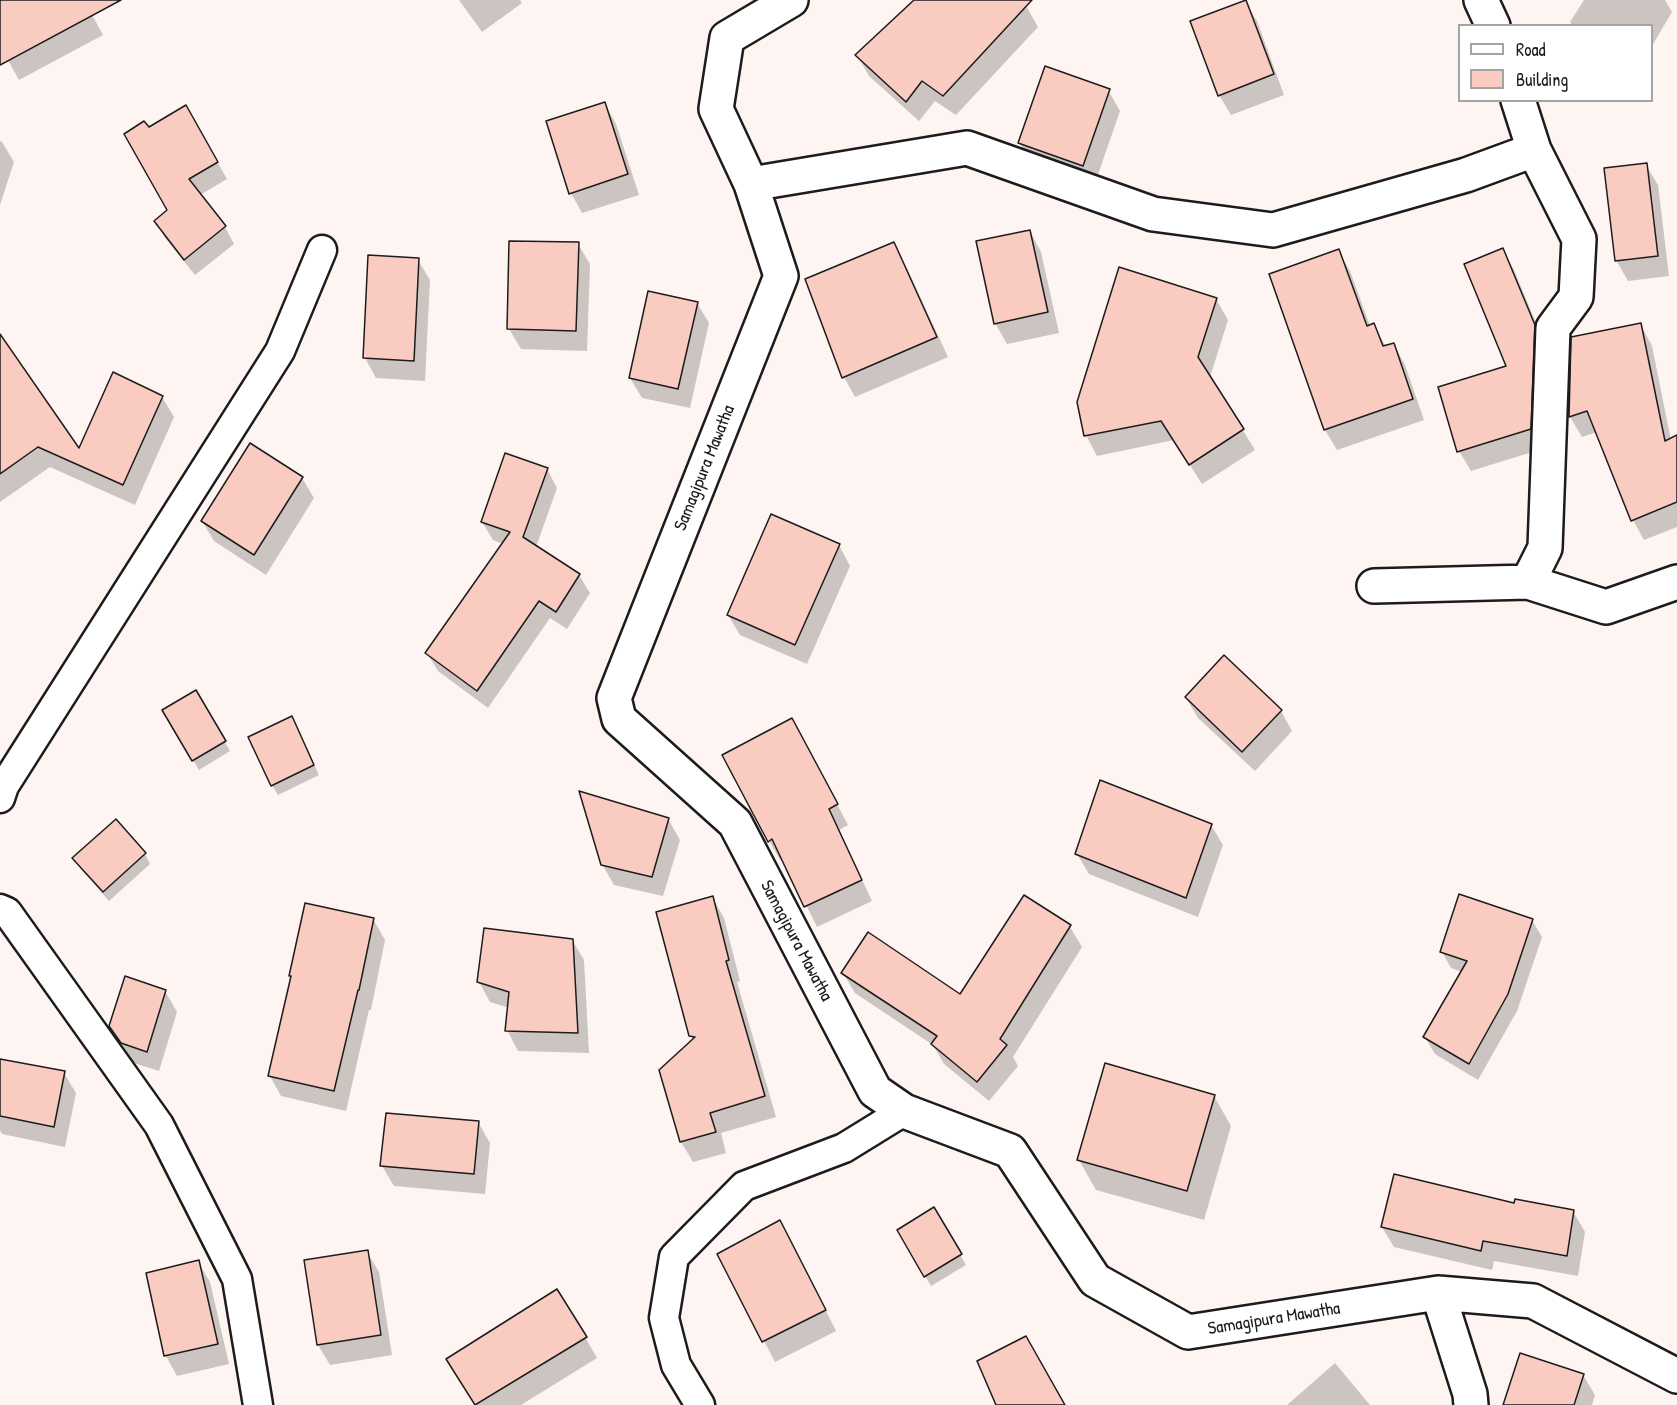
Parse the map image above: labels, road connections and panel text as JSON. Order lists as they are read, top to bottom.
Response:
{
  "streets": {
    "street": ["Samagipura Mawatha"]
  },
  "legend": ["Road", "Building"]
}
